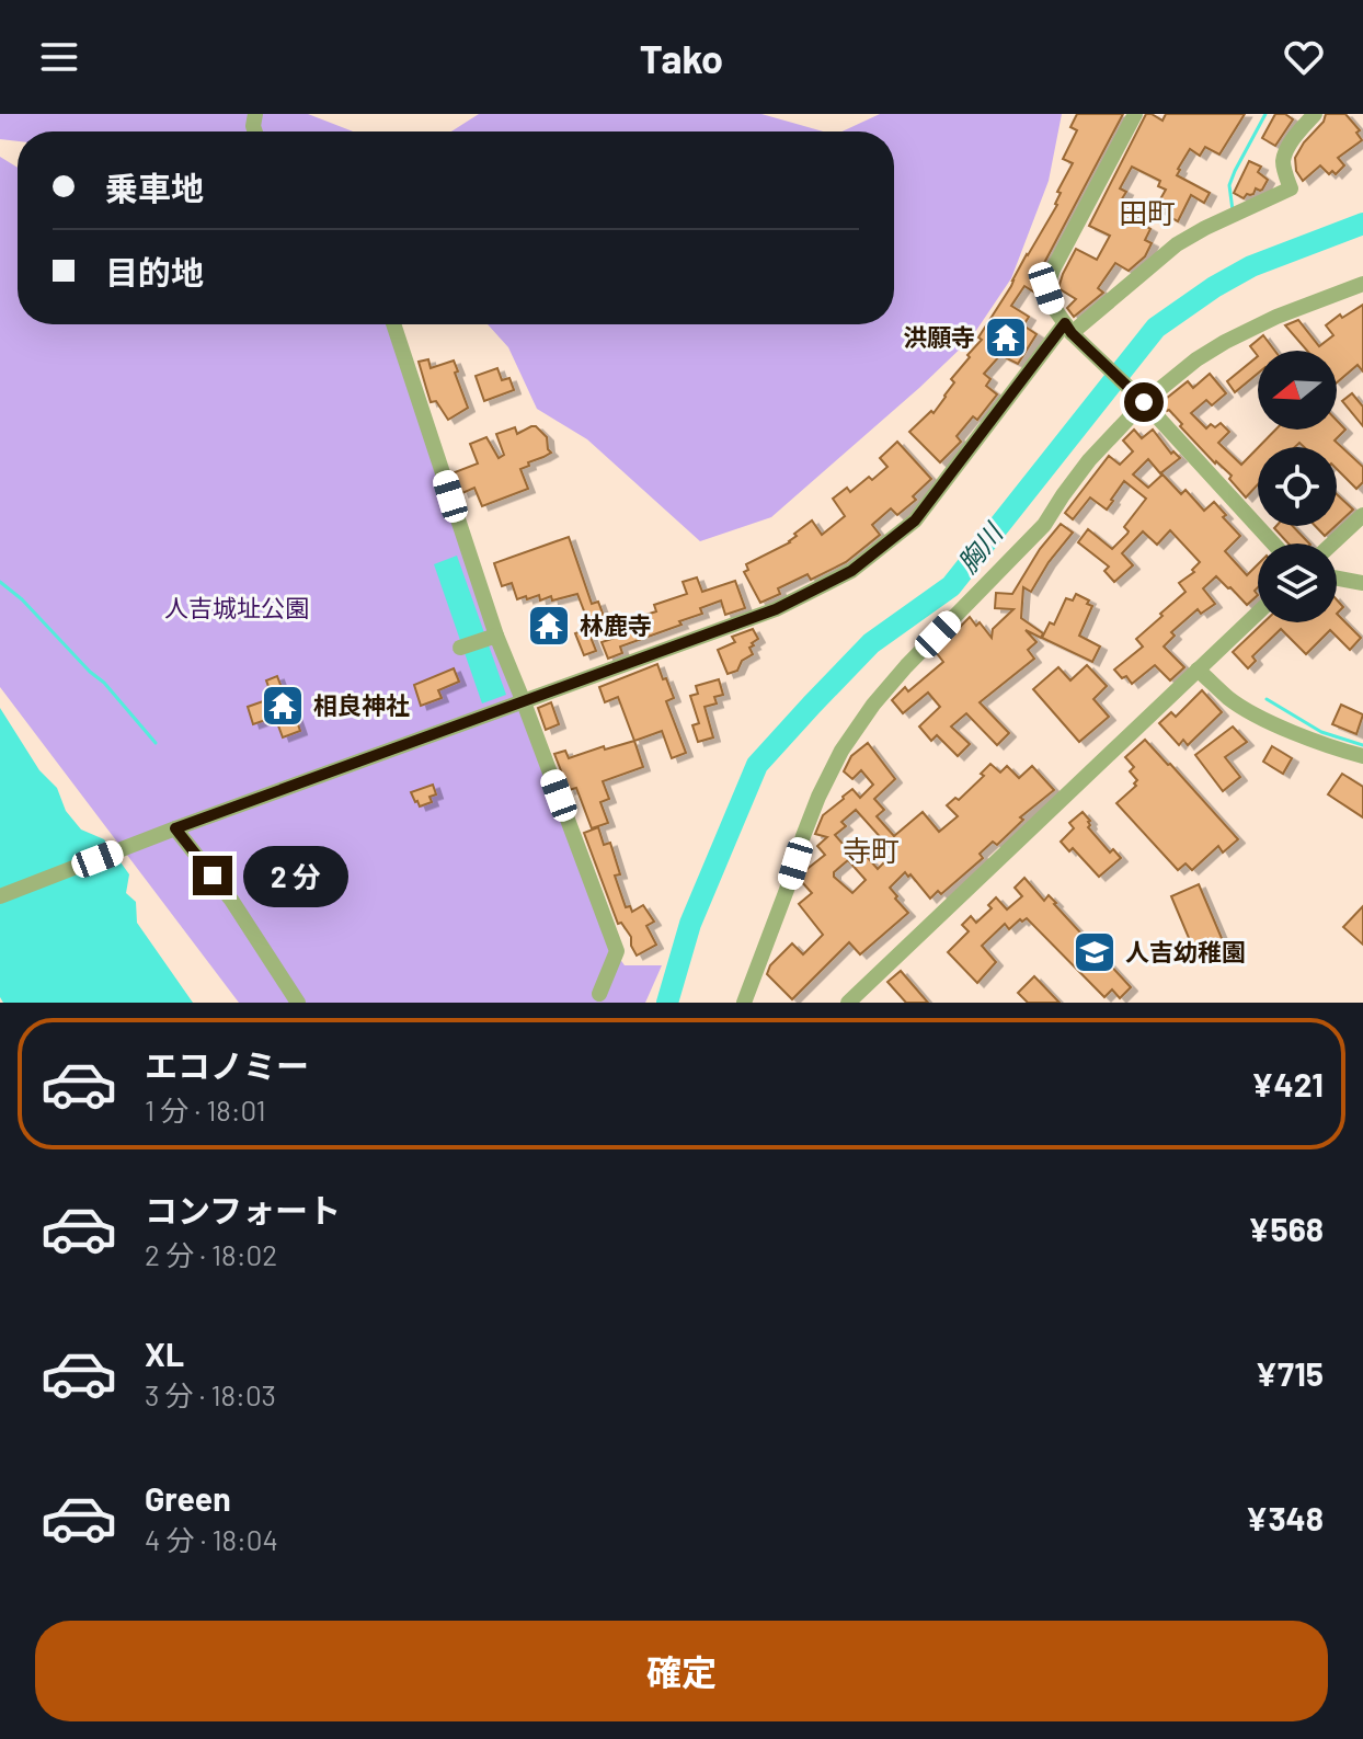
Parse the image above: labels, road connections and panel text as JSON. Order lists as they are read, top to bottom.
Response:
{
  "districts": ["田町", "寺町"],
  "water": ["胸川"],
  "parks": ["人吉城址公園"],
  "places": {
    "temple": ["洪願寺", "林鹿寺", "相良神社"],
    "school or university": ["人吉幼稚園"]
  },
  "north": "left",
  "page": {
    "header": "Tako",
    "banner": ["乗車地", "目的地"],
    "bubble": "2 分",
    "list": [
      {
        "name": "エコノミー",
        "note": "1 分 · 18:01",
        "value": "¥421"
      },
      {
        "name": "コンフォート",
        "note": "2 分 · 18:02",
        "value": "¥568"
      },
      {
        "name": "XL",
        "note": "3 分 · 18:03",
        "value": "¥715"
      },
      {
        "name": "Green",
        "note": "4 分 · 18:04",
        "value": "¥348"
      }
    ],
    "buttons": "確定"
  }
}
